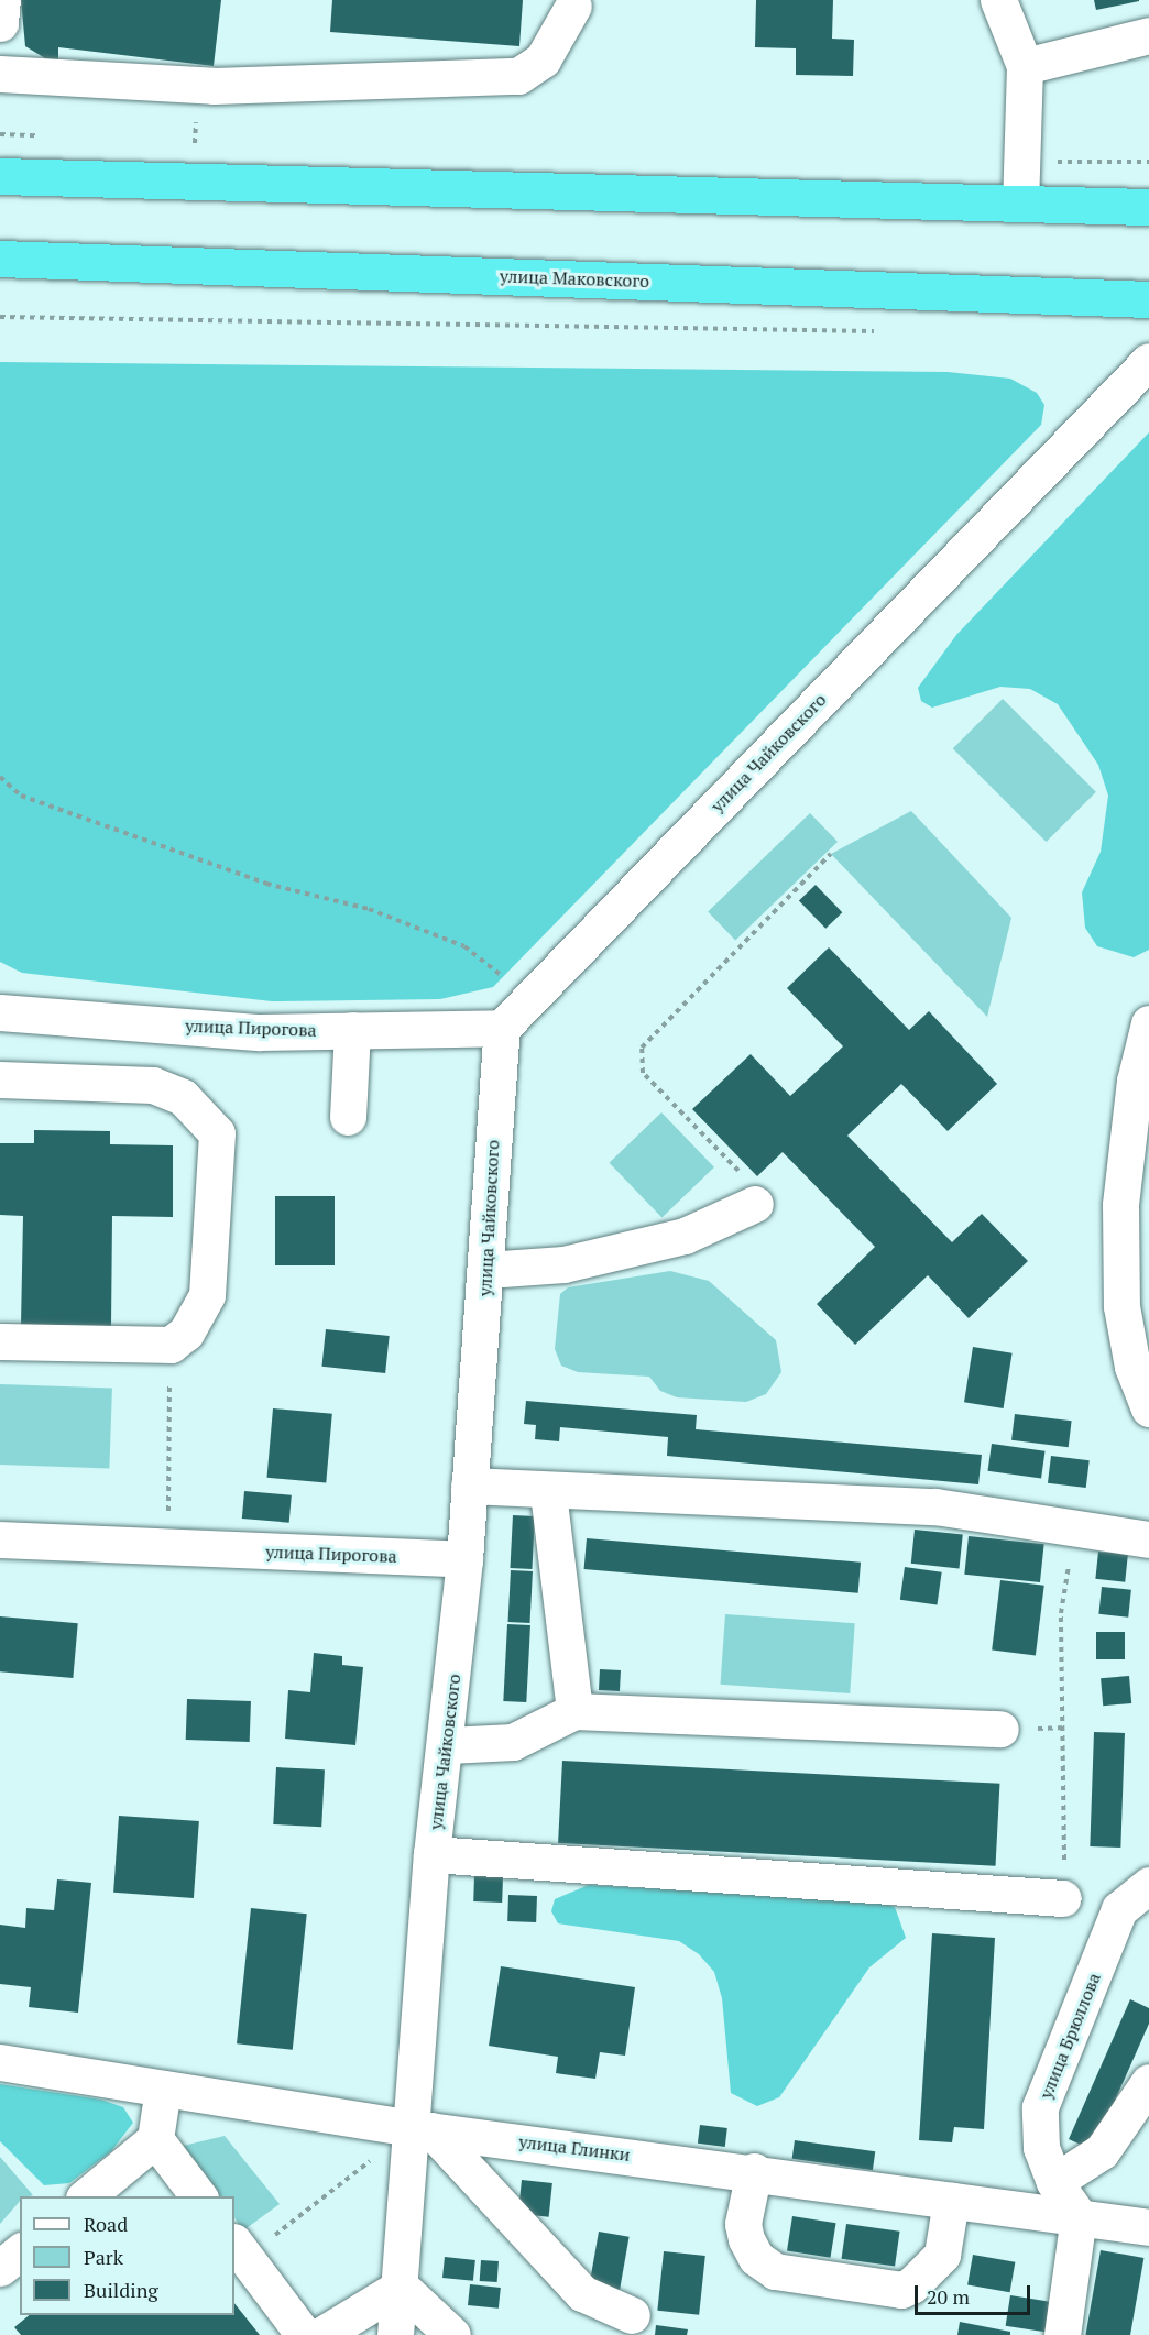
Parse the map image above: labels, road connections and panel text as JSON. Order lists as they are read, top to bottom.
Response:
{
  "streets": {
    "highway": ["улица Маковского"],
    "street": [
      "улица Чайковского",
      "улица Пирогова",
      "улица Брюллова",
      "улица Глинки"
    ]
  },
  "crossings": [
    ["улица Чайковского", "улица Пирогова"],
    ["улица Чайковского", "улица Глинки"],
    ["улица Брюллова", "улица Глинки"]
  ],
  "legend": ["Road", "Park", "Building"],
  "scale_bar": "20 m"
}
